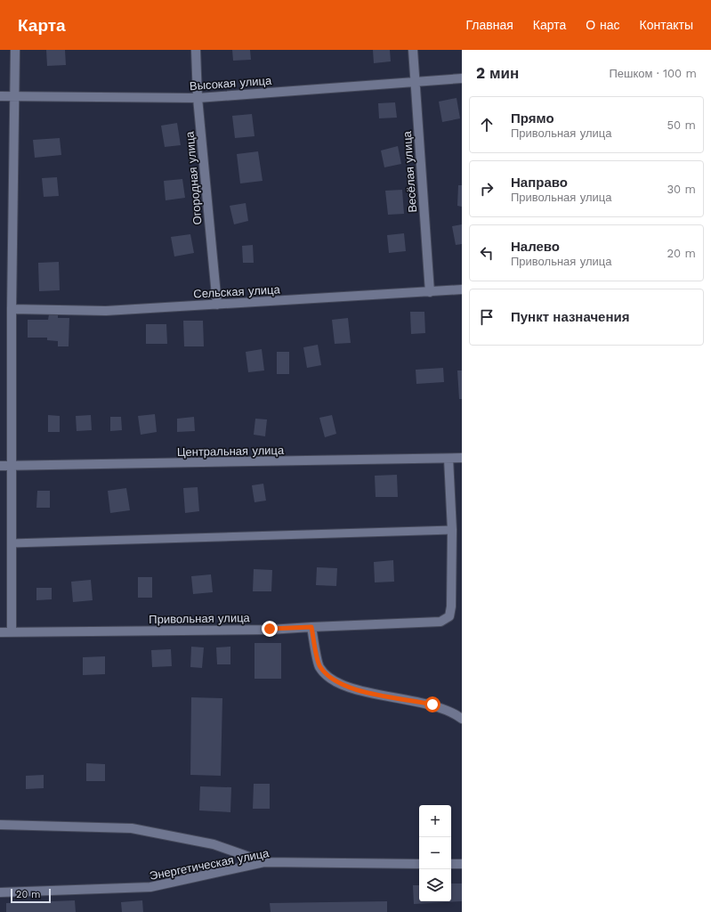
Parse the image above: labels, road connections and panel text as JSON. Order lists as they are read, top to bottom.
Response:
{
  "streets": {
    "street": [
      "Высокая улица",
      "Весёлая улица",
      "Огородная улица",
      "Сельская улица",
      "Центральная улица",
      "Привольная улица",
      "Энергетическая улица"
    ]
  },
  "crossings": [
    ["Высокая улица", "Весёлая улица"],
    ["Высокая улица", "Огородная улица"],
    ["Весёлая улица", "Сельская улица"],
    ["Огородная улица", "Сельская улица"]
  ],
  "scale_bar": "20 m",
  "page": {
    "header": "Карта",
    "nav": [
      "Главная",
      "Карта",
      "О нас",
      "Контакты"
    ],
    "heading": ["2 мин", "Пешком · 100 m"],
    "list": [
      ["Прямо", "Привольная улица", "50 m"],
      ["Направо", "Привольная улица", "30 m"],
      ["Налево", "Привольная улица", "20 m"],
      "Пункт назначения"
    ],
    "map_buttons": ["+", "−"],
    "scale": "20 m"
  }
}
